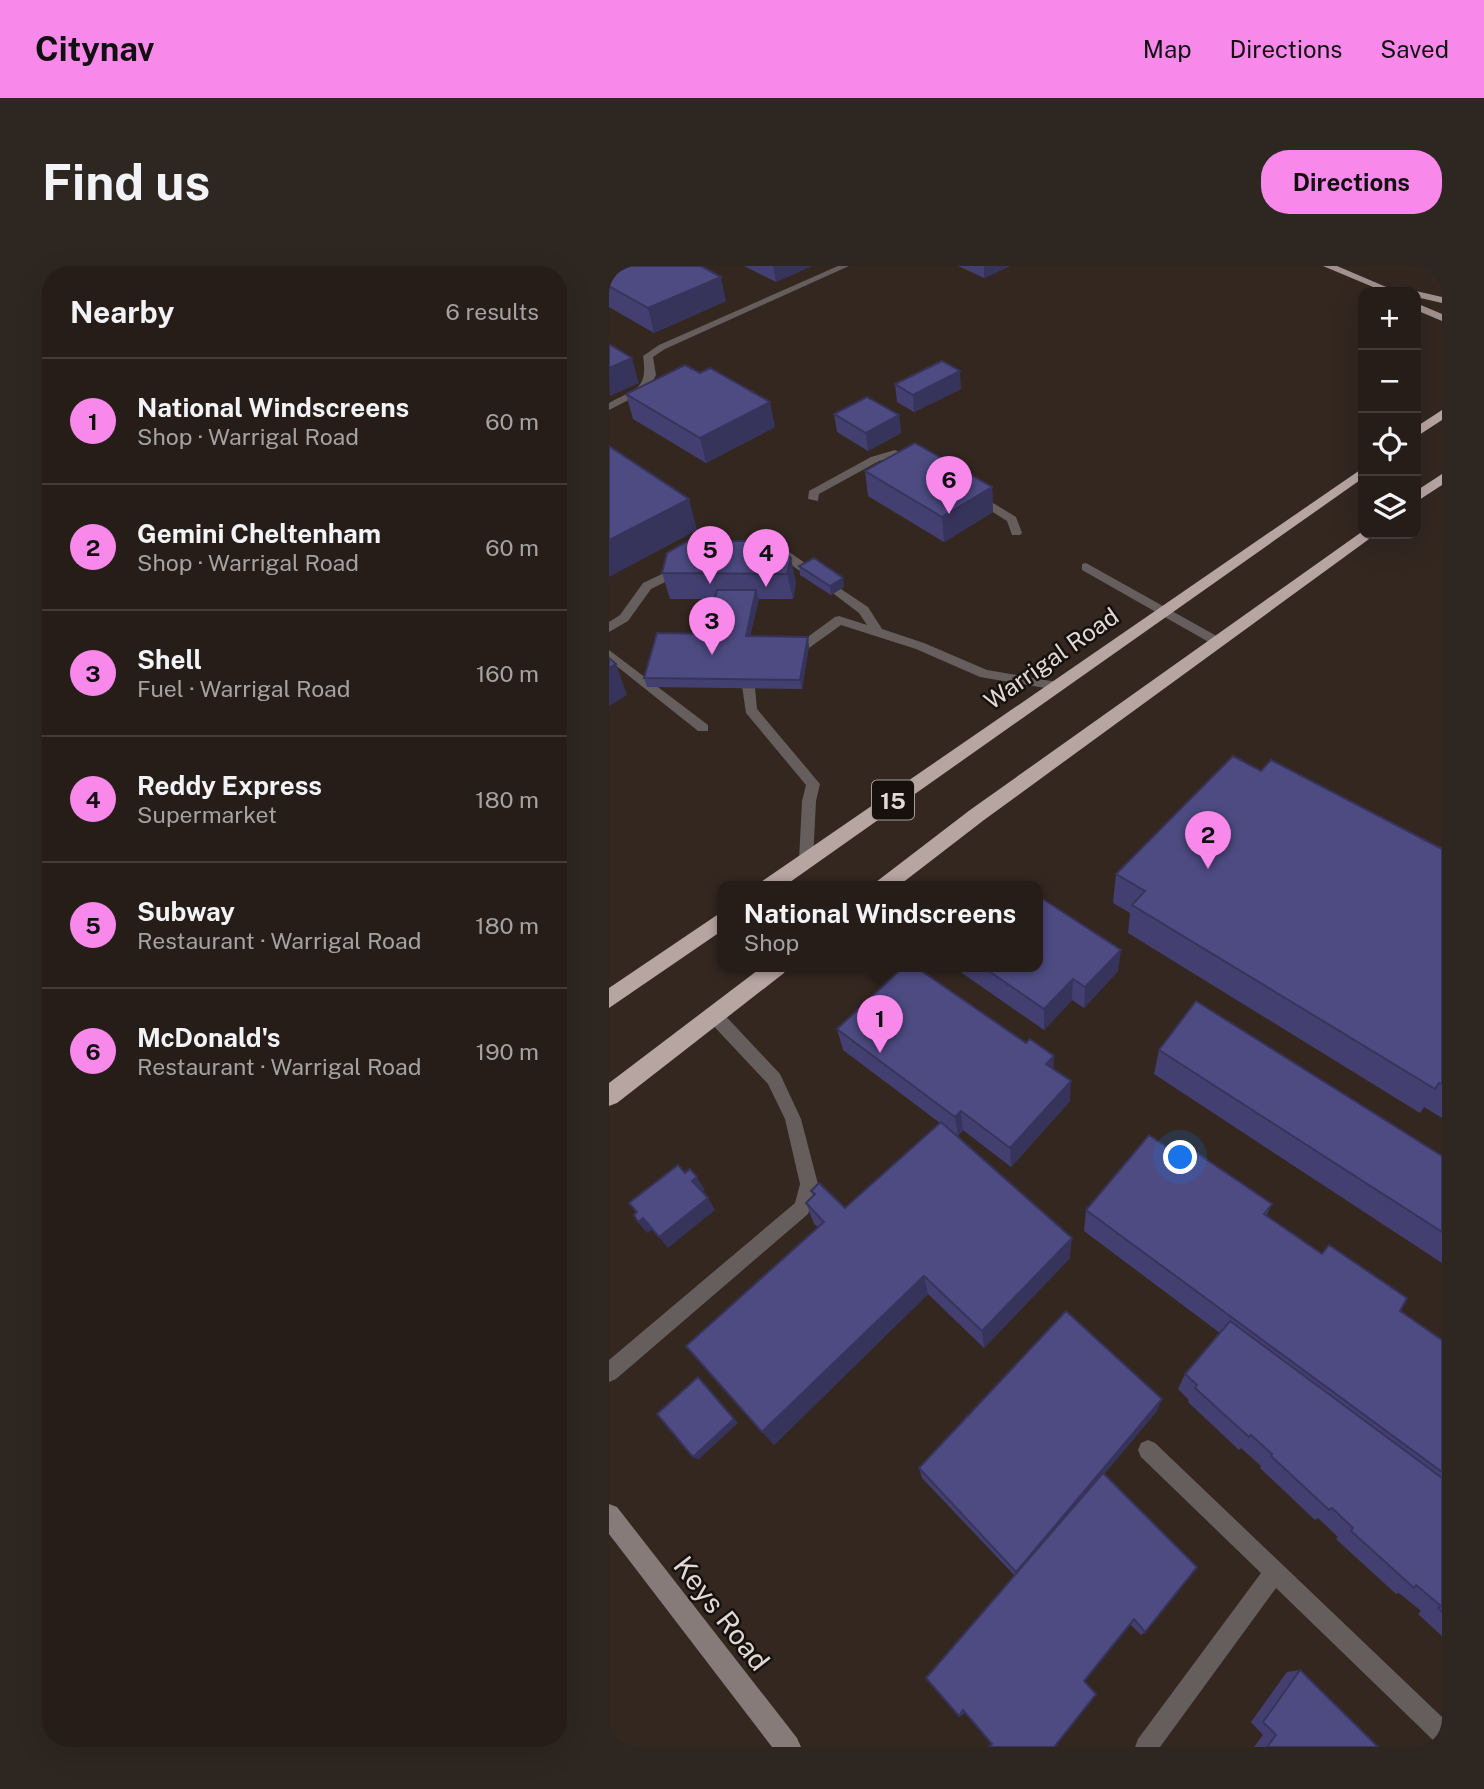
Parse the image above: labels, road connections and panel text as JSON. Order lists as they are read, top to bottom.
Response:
{
  "streets": {
    "highway": ["Warrigal Road", "15"],
    "street": ["Keys Road"]
  },
  "page": {
    "header": "Citynav",
    "nav": ["Map", "Directions", "Saved"],
    "buttons": "Directions",
    "title": "Find us",
    "heading": ["Nearby", "6 results"],
    "map_buttons": ["+", "−"],
    "list": [
      {
        "mark": "1",
        "name": "National Windscreens",
        "note": "Shop · Warrigal Road",
        "value": "60 m"
      },
      {
        "mark": "2",
        "name": "Gemini Cheltenham",
        "note": "Shop · Warrigal Road",
        "value": "60 m"
      },
      {
        "mark": "3",
        "name": "Shell",
        "note": "Fuel · Warrigal Road",
        "value": "160 m"
      },
      {
        "mark": "4",
        "name": "Reddy Express",
        "note": "Supermarket",
        "value": "180 m"
      },
      {
        "mark": "5",
        "name": "Subway",
        "note": "Restaurant · Warrigal Road",
        "value": "180 m"
      },
      {
        "mark": "6",
        "name": "McDonald's",
        "note": "Restaurant · Warrigal Road",
        "value": "190 m"
      }
    ],
    "pins": [
      "6",
      "5",
      "4",
      "3",
      "2",
      "1"
    ],
    "popup": ["National Windscreens", "Shop"]
  }
}
